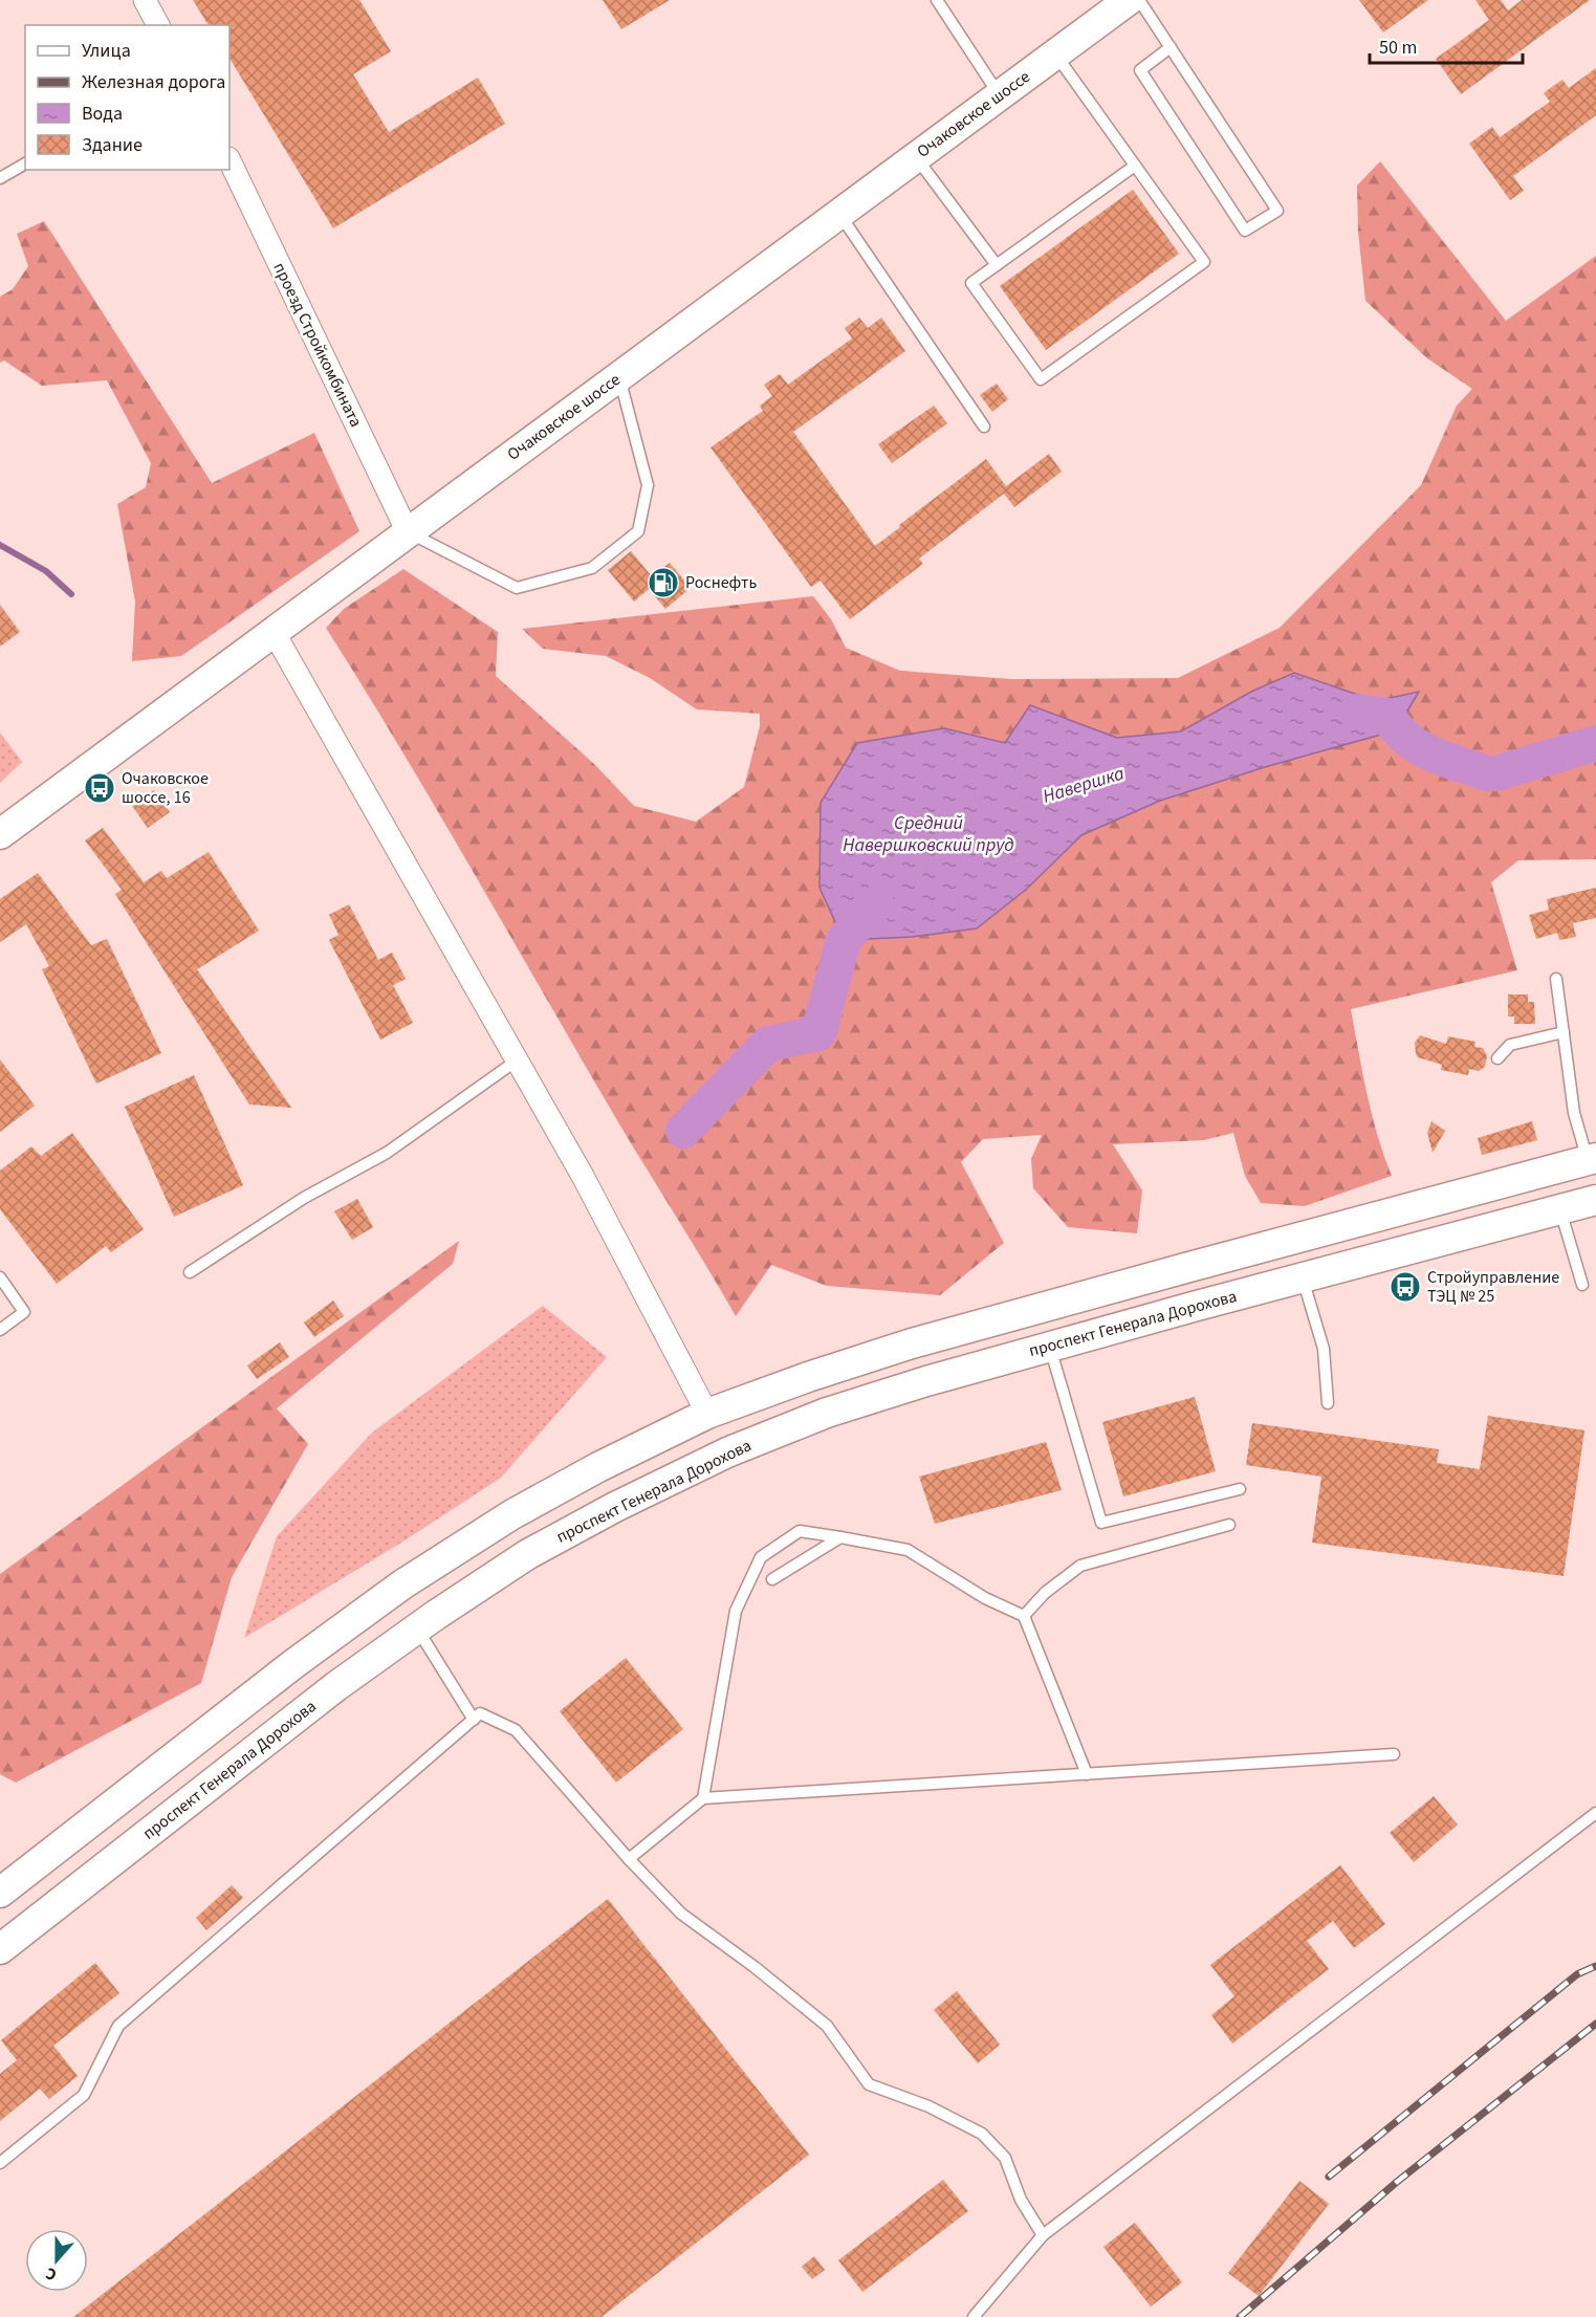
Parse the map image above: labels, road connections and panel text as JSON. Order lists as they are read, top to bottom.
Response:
{
  "streets": {
    "main road": ["Очаковское шоссе", "проспект Генерала Дорохова"],
    "street": ["проезд Стройкомбината"]
  },
  "crossings": [
    ["Очаковское шоссе", "проезд Стройкомбината"]
  ],
  "water": ["Навершка", "Средний Навершковский пруд"],
  "places": {
    "fuel station": ["Роснефть"],
    "bus stop": ["Очаковское шоссе, 16", "Стройуправление ТЭЦ № 25"]
  },
  "legend": [
    "Улица",
    "Железная дорога",
    "Вода",
    "Здание"
  ],
  "scale_bar": "50 m",
  "north": "bottom"
}
